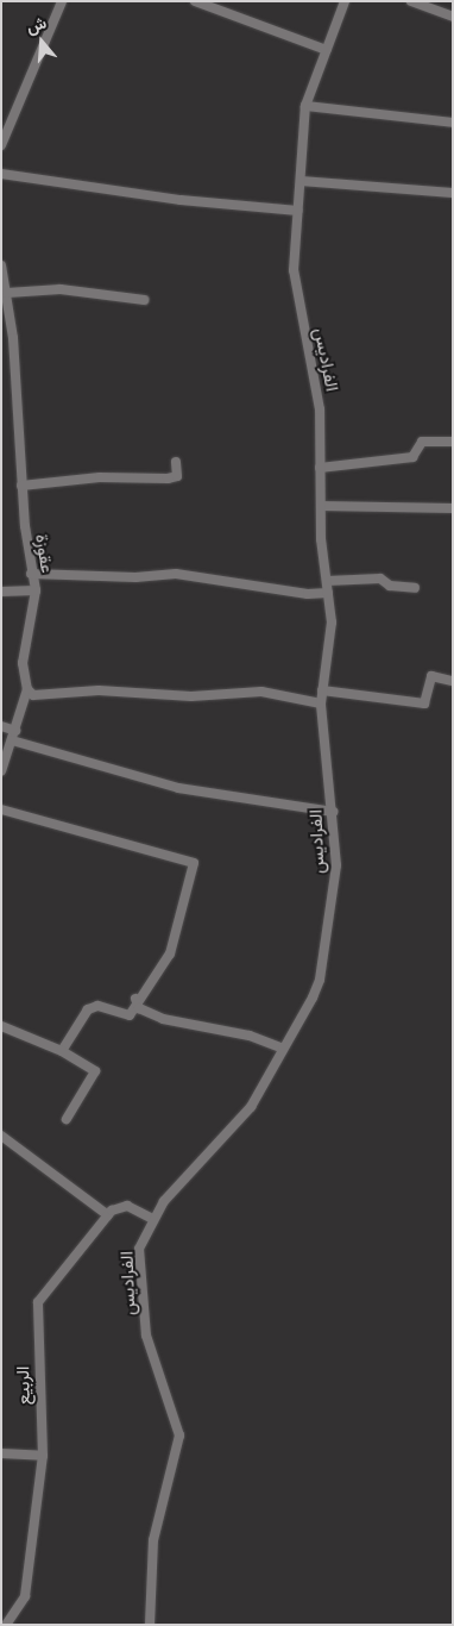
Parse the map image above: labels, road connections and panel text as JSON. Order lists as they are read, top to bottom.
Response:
{
  "streets": {
    "street": ["الفراديس", "عقوزة", "الربيع"]
  },
  "north": "top"
}
